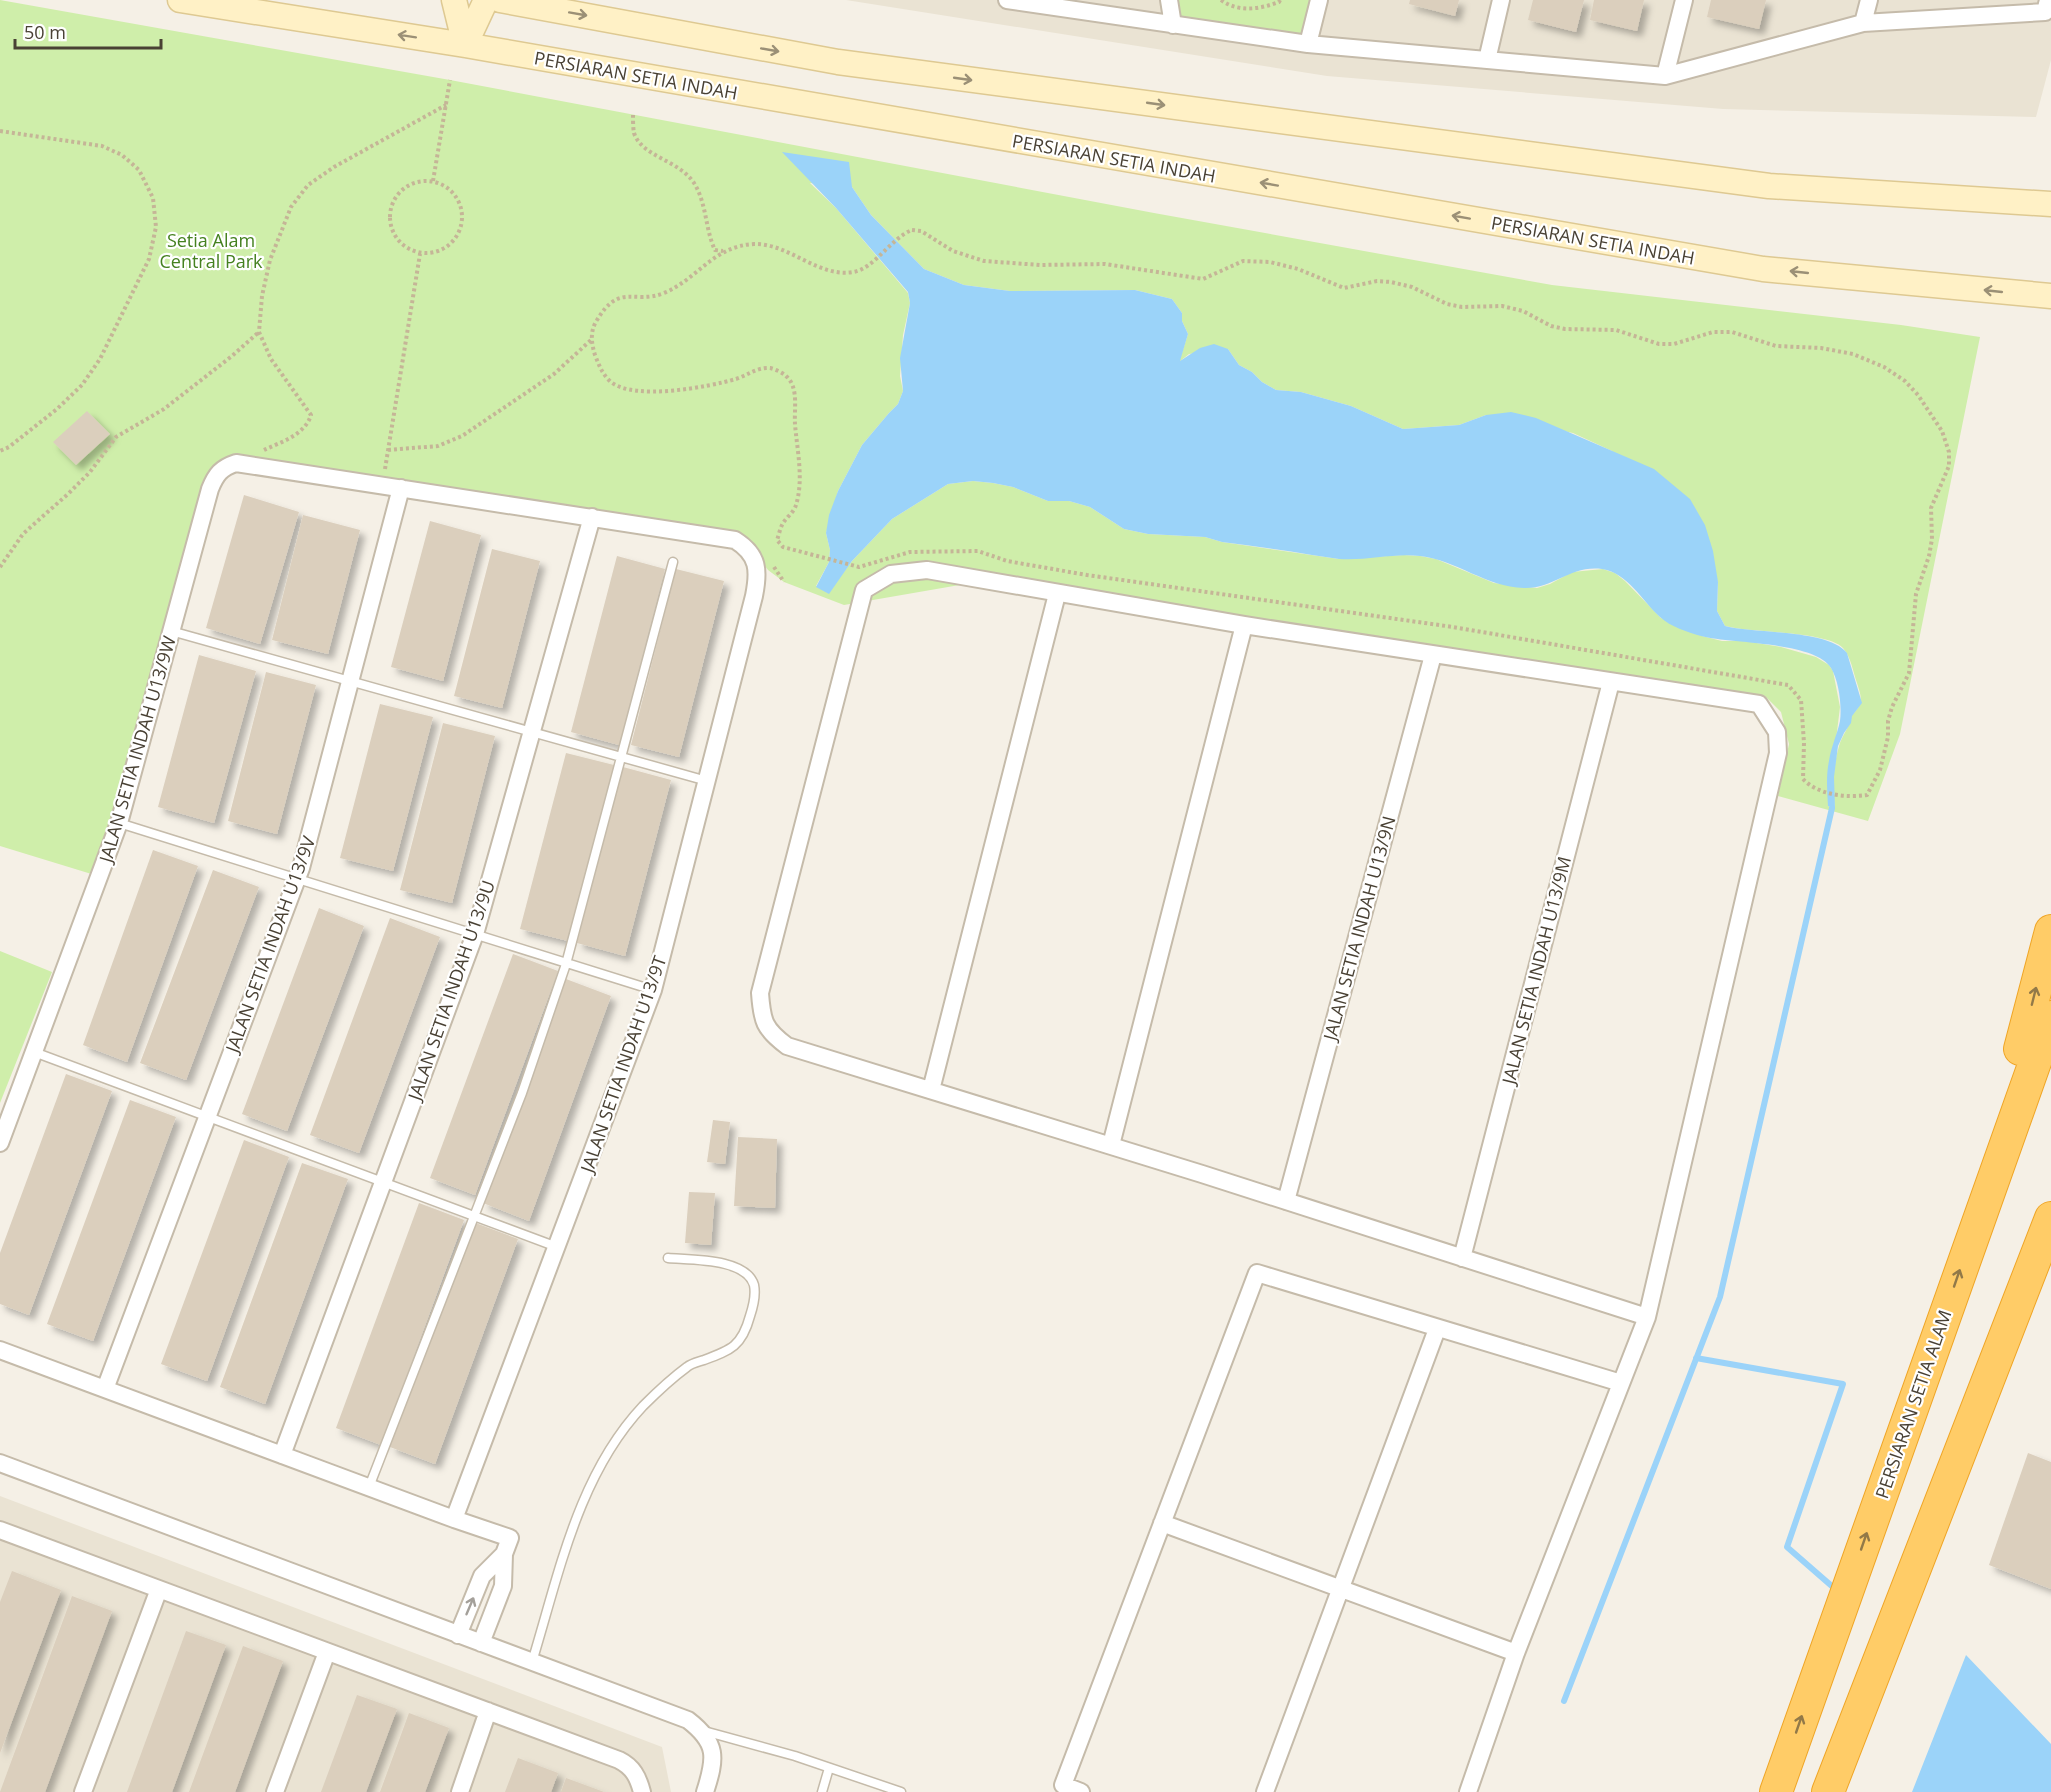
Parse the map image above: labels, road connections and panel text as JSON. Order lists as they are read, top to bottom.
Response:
{
  "streets": {
    "highway": ["PERSIARAN SETIA ALAM"],
    "street": [
      "PERSIARAN SETIA INDAH",
      "JALAN SETIA INDAH U13/9W",
      "JALAN SETIA INDAH U13/9N",
      "JALAN SETIA INDAH U13/9V",
      "JALAN SETIA INDAH U13/9M",
      "JALAN SETIA INDAH U13/9U",
      "JALAN SETIA INDAH U13/9T"
    ]
  },
  "crossings": [
    ["JALAN SETIA INDAH U13/9W", "JALAN SETIA INDAH U13/9T"],
    ["JALAN SETIA INDAH U13/9V", "JALAN SETIA INDAH U13/9T"],
    ["JALAN SETIA INDAH U13/9U", "JALAN SETIA INDAH U13/9T"]
  ],
  "parks": ["Setia Alam Central Park"],
  "scale_bar": "50 m"
}
